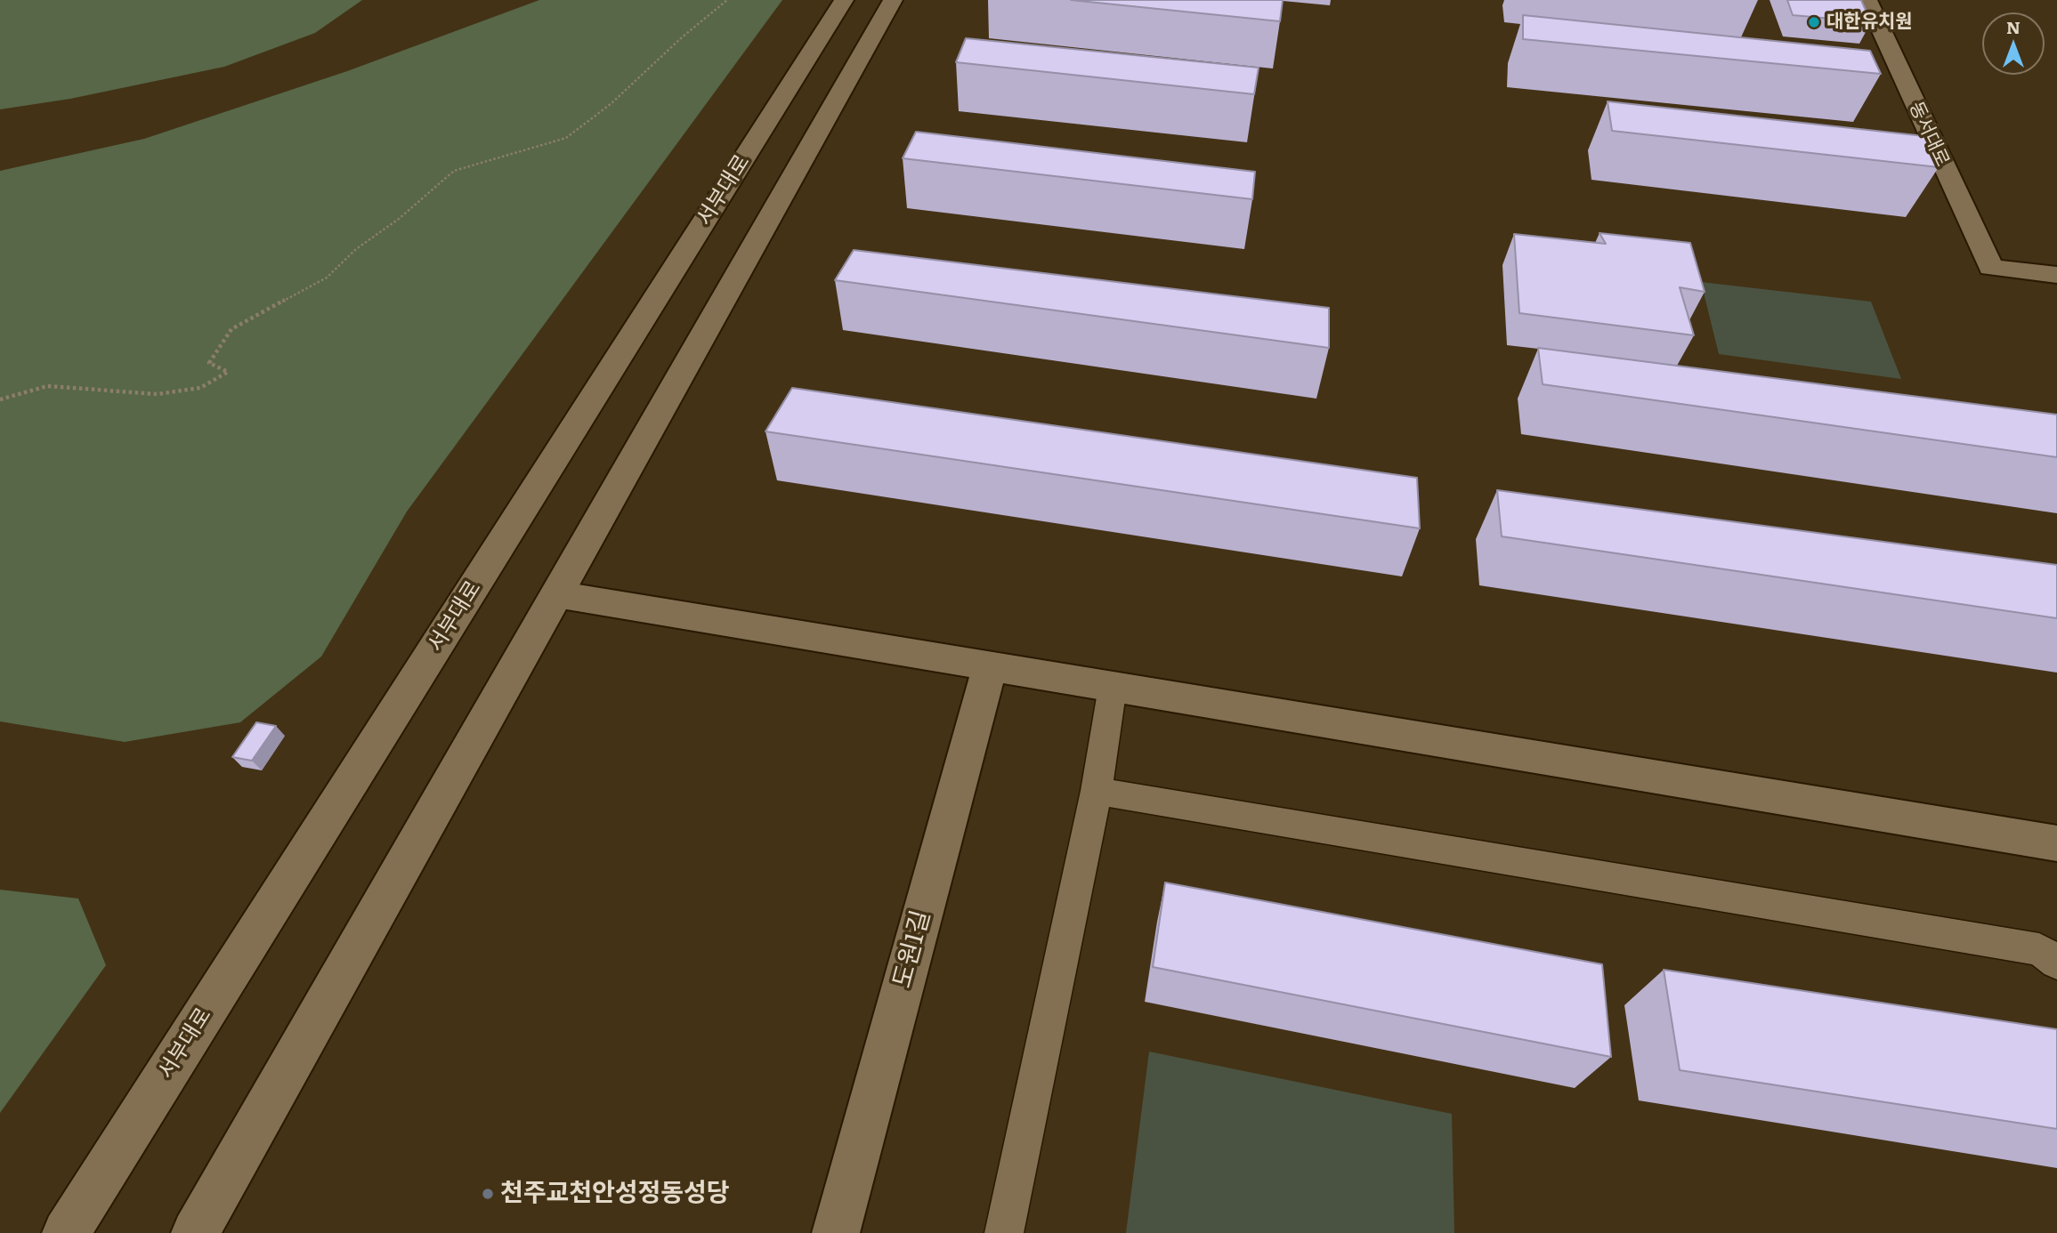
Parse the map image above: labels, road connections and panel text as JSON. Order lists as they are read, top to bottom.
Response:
{
  "streets": {
    "main road": ["동서대로", "서부대로", "도원1길"]
  },
  "places": ["대한유치원", "천주교천안성정동성당"],
  "north": "top"
}
